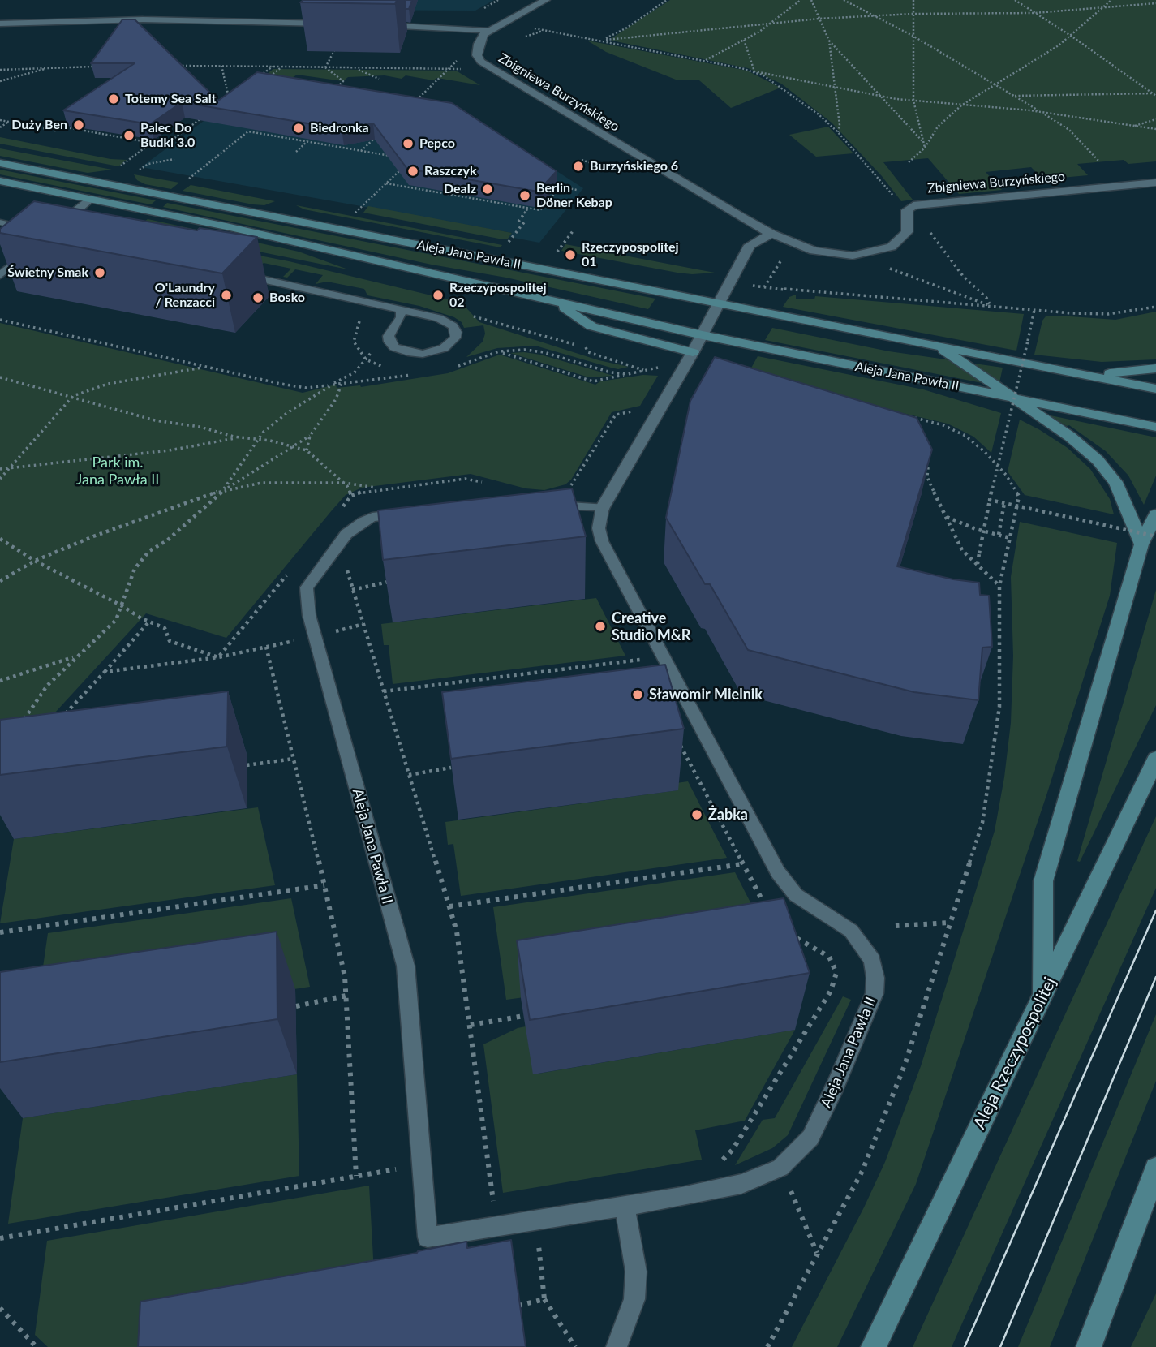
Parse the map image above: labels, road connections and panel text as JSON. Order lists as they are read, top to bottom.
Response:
{
  "streets": {
    "main road": ["Aleja Jana Pawła II", "Aleja Rzeczypospolitej"],
    "street": ["Zbigniewa Burzyńskiego"]
  },
  "parks": ["Park im. Jana Pawła II"],
  "places": [
    "Totemy Sea Salt",
    "Duży Ben",
    "Biedronka",
    "Palec Do Budki 3.0",
    "Pepco",
    "Burzyńskiego 6",
    "Raszczyk",
    "Dealz",
    "Berlin Döner Kebap",
    "Rzeczypospolitej 01",
    "Świetny Smak",
    "O'Laundry / Renzacci",
    "Rzeczypospolitej 02",
    "Bosko",
    "Creative Studio M&R",
    "Sławomir Mielnik",
    "Żabka"
  ]
}
